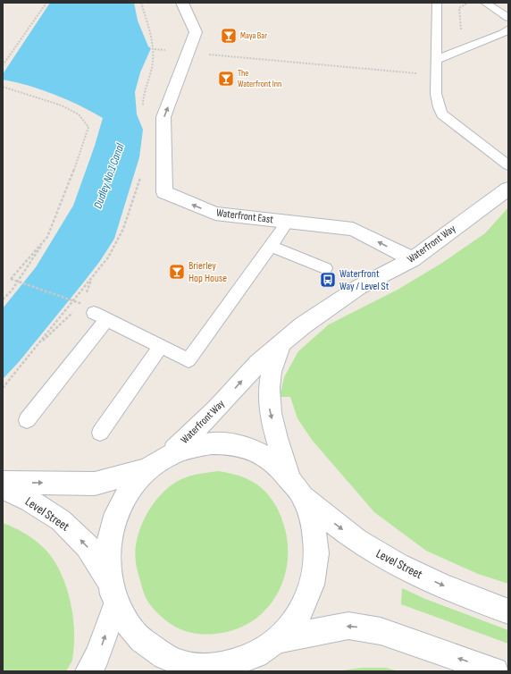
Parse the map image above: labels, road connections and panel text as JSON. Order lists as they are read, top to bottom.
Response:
{
  "streets": {
    "street": ["Waterfront East", "Waterfront Way", "Level Street"]
  },
  "crossings": [
    ["Waterfront East", "Waterfront Way"]
  ],
  "water": ["Dudley No.1 Canal"],
  "places": {
    "bar": ["Maya Bar", "The Waterfront Inn", "Brierley Hop House"],
    "bus stop": ["Waterfront Way / Level St"]
  }
}
